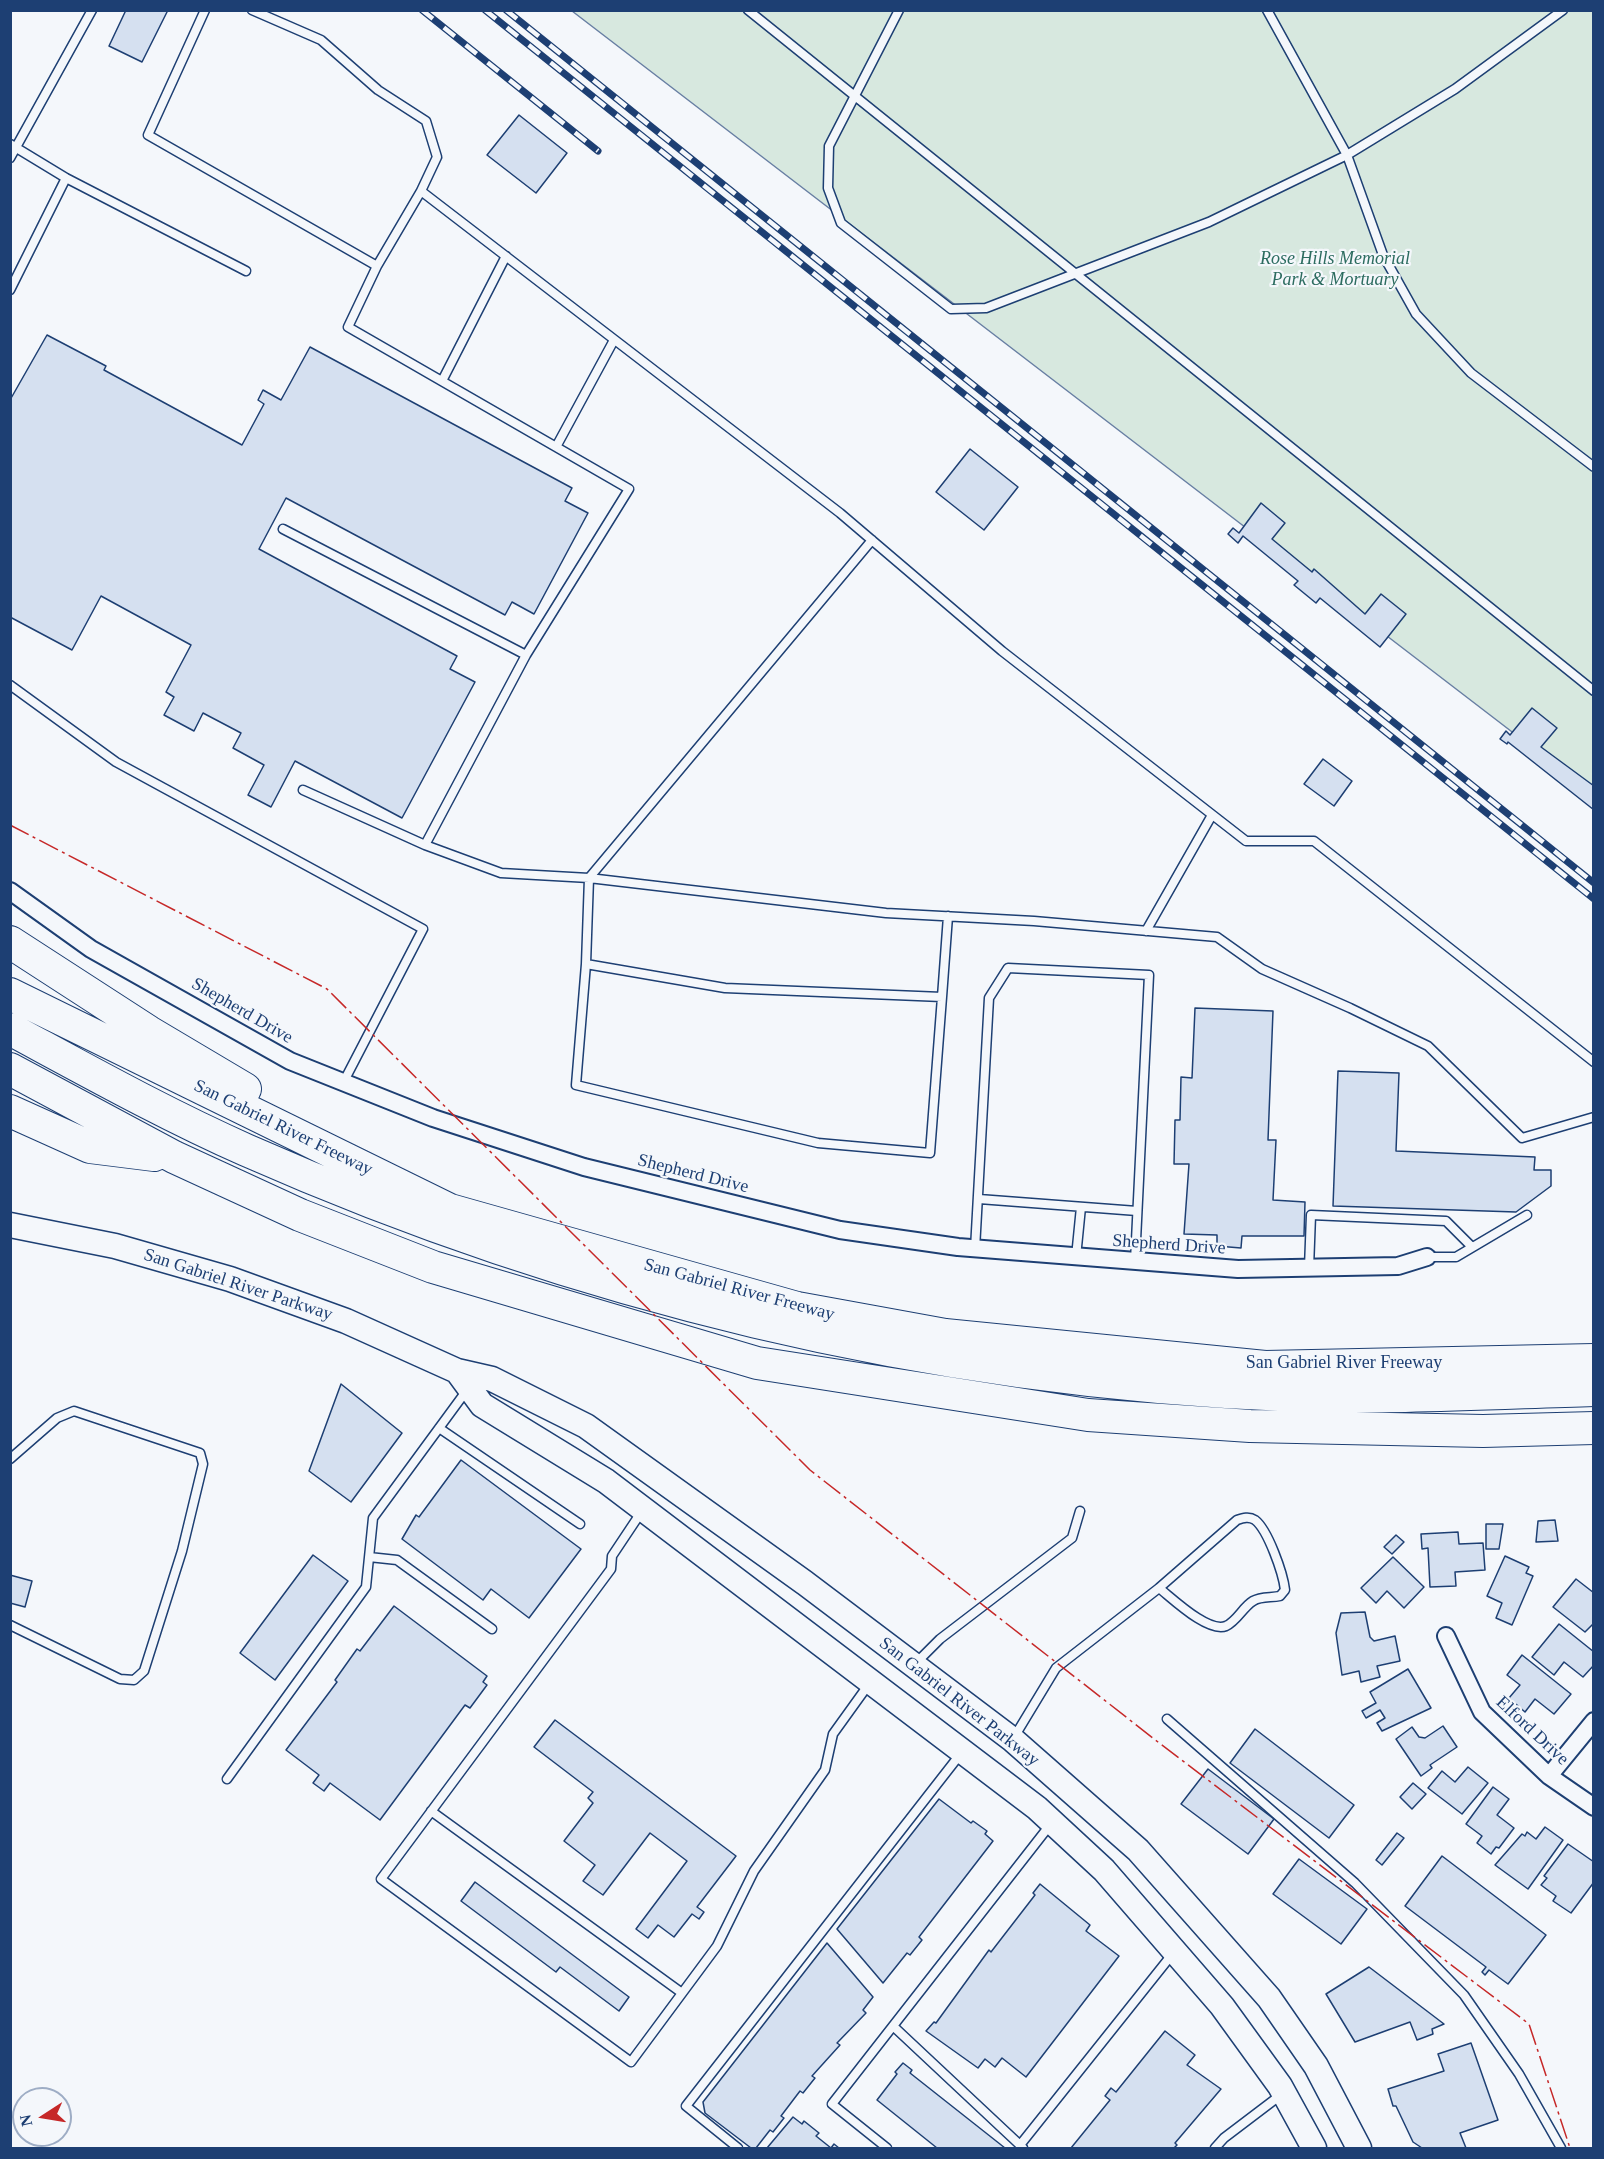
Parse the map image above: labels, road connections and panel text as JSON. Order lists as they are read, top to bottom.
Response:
{
  "streets": {
    "highway": ["San Gabriel River Freeway"],
    "main road": ["San Gabriel River Parkway"],
    "street": ["Shepherd Drive", "Elford Drive"]
  },
  "parks": ["Rose Hills Memorial Park & Mortuary"],
  "north": "left"
}
